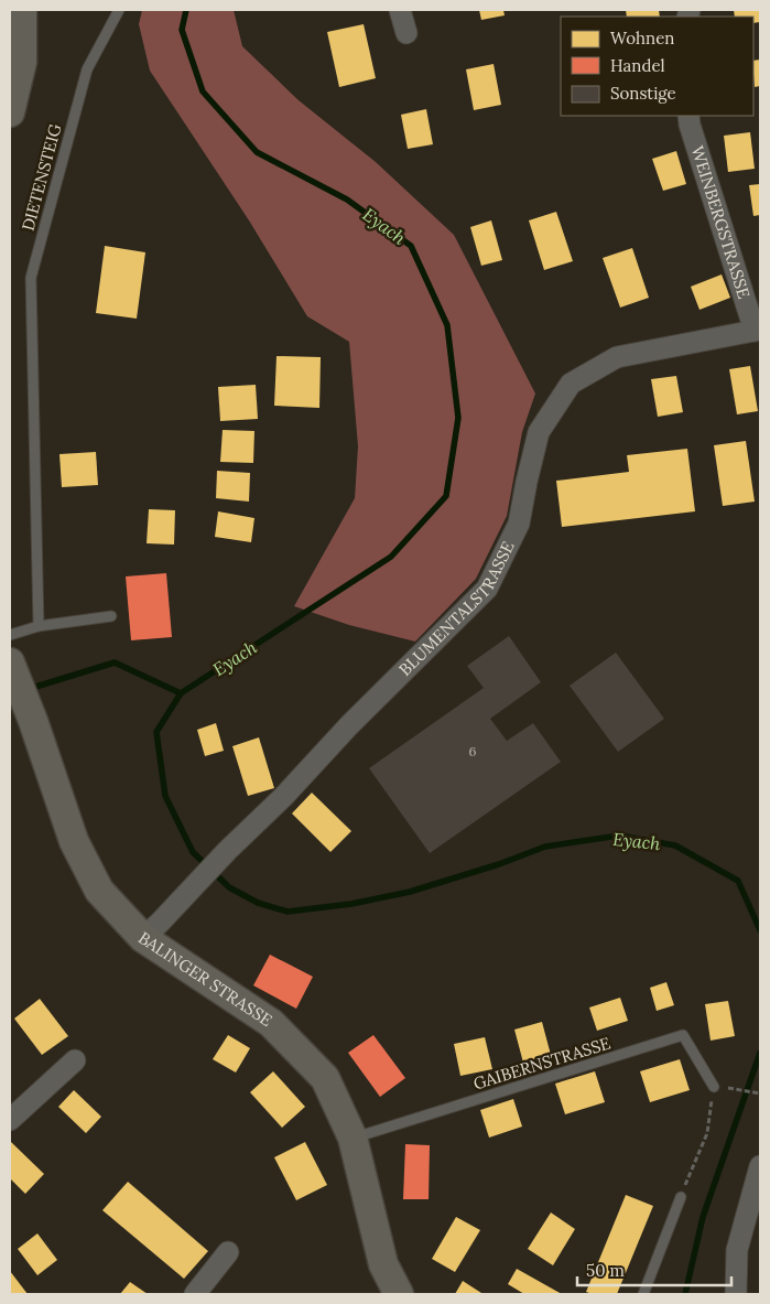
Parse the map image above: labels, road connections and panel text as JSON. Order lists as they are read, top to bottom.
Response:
{
  "streets": {
    "main road": ["BALINGER STRASSE"],
    "street": ["WEINBERGSTRASSE", "BLUMENTALSTRASSE"],
    "lane": ["DIETENSTEIG", "GAIBERNSTRASSE"]
  },
  "crossings": [
    ["WEINBERGSTRASSE", "BLUMENTALSTRASSE"],
    ["BLUMENTALSTRASSE", "BALINGER STRASSE"],
    ["BALINGER STRASSE", "GAIBERNSTRASSE"]
  ],
  "water": ["Eyach"],
  "house_numbers": ["6"],
  "legend": ["Wohnen", "Handel", "Sonstige"],
  "scale_bar": "50 m"
}
